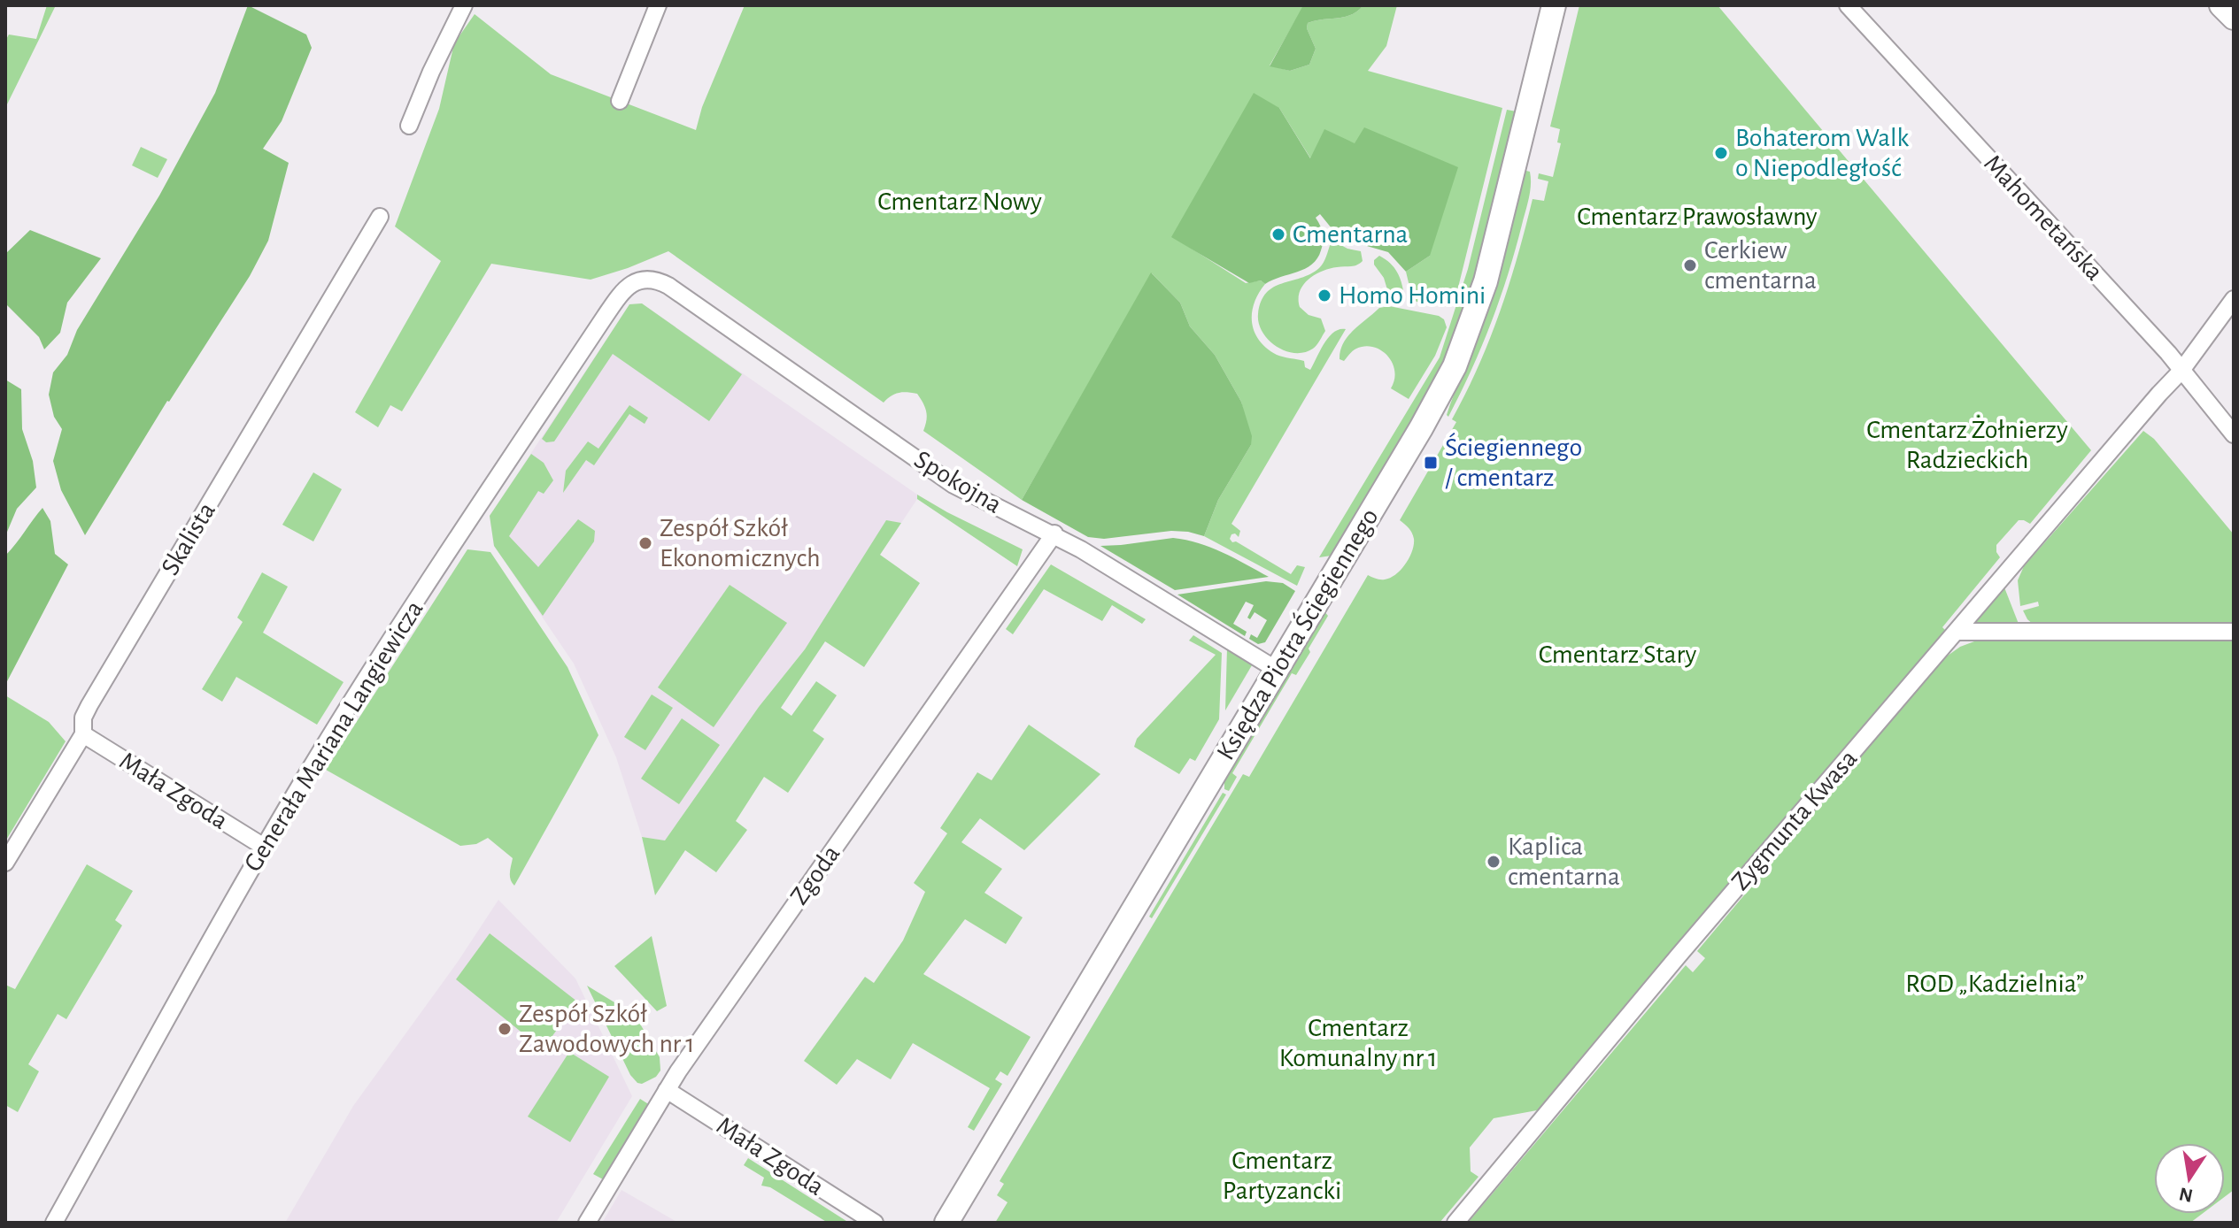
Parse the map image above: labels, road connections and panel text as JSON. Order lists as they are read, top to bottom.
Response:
{
  "streets": {
    "street": [
      "Mahometańska",
      "Spokojna",
      "Skalista",
      "Księdza Piotra Ściegiennego",
      "Generała Mariana Langiewicza",
      "Mała Zgoda",
      "Zygmunta Kwasa",
      "Zgoda"
    ]
  },
  "crossings": [
    ["Mahometańska", "Zygmunta Kwasa"],
    ["Spokojna", "Księdza Piotra Ściegiennego"],
    ["Spokojna", "Generała Mariana Langiewicza"],
    ["Spokojna", "Zgoda"],
    ["Skalista", "Mała Zgoda"],
    ["Generała Mariana Langiewicza", "Mała Zgoda"],
    ["Mała Zgoda", "Zgoda"]
  ],
  "parks": [
    "Cmentarz Nowy",
    "Cmentarz Prawosławny",
    "Cmentarz Żołnierzy Radzieckich",
    "Cmentarz Stary",
    "ROD „Kadzielnia”",
    "Cmentarz Komunalny nr 1",
    "Cmentarz Partyzancki"
  ],
  "places": {
    "other": [
      "Bohaterom Walk o Niepodległość",
      "Cmentarna",
      "Cerkiew cmentarna",
      "Homo Homini",
      "Zespół Szkół Ekonomicznych",
      "Kaplica cmentarna",
      "Zespół Szkół Zawodowych nr 1"
    ],
    "transit": ["Ściegiennego / cmentarz"]
  },
  "north": "bottom"
}
